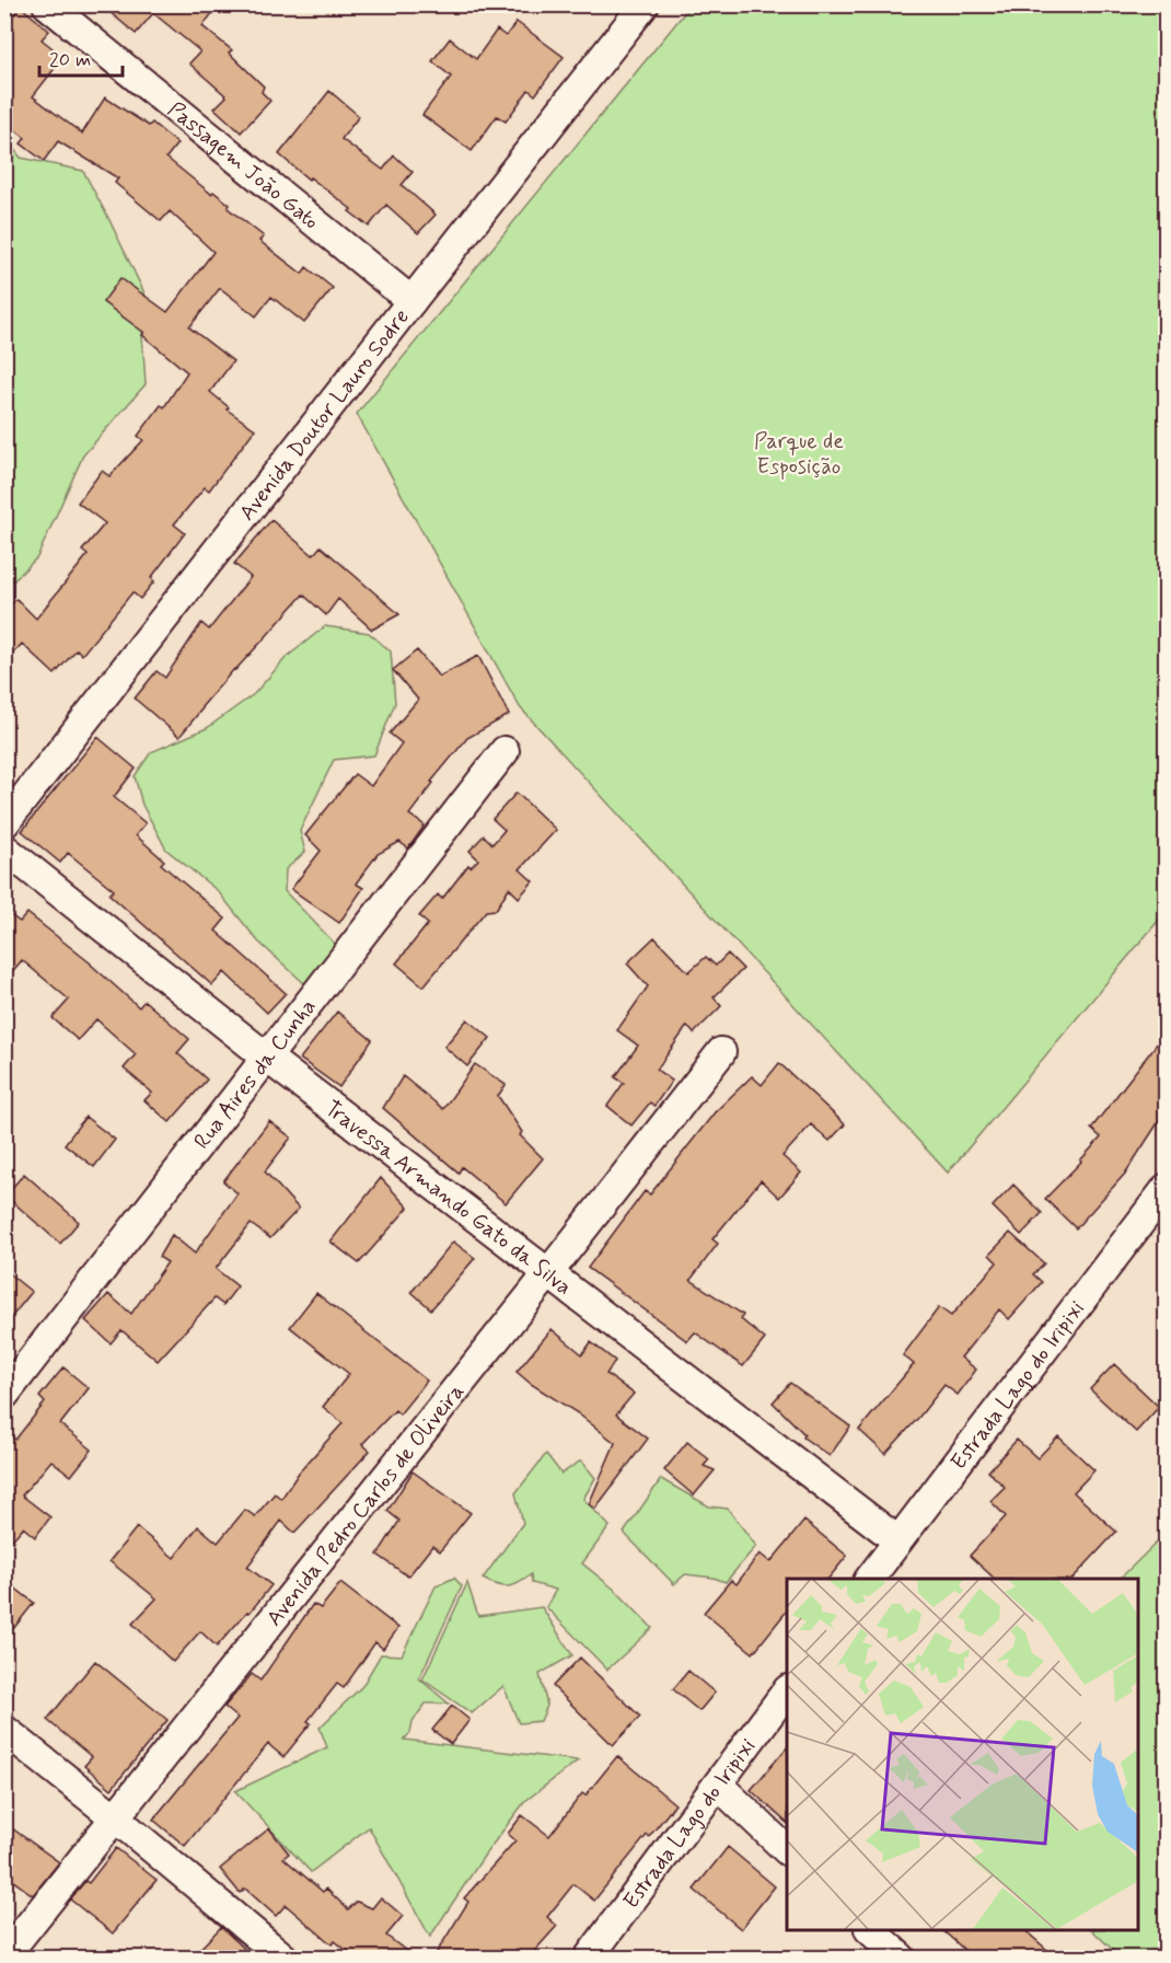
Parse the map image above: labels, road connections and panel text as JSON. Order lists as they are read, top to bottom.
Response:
{
  "streets": {
    "street": [
      "Passagem João Gato",
      "Avenida Doutor Lauro Sodre",
      "Rua Aires da Cunha",
      "Travessa Armando Gato da Silva",
      "Estrada Lago do Iripixi",
      "Avenida Pedro Carlos de Oliveira"
    ]
  },
  "crossings": [
    ["Passagem João Gato", "Avenida Doutor Lauro Sodre"],
    ["Rua Aires da Cunha", "Travessa Armando Gato da Silva"],
    ["Travessa Armando Gato da Silva", "Estrada Lago do Iripixi"],
    ["Travessa Armando Gato da Silva", "Avenida Pedro Carlos de Oliveira"]
  ],
  "parks": ["Parque de Esposição"],
  "scale_bar": "20 m"
}
